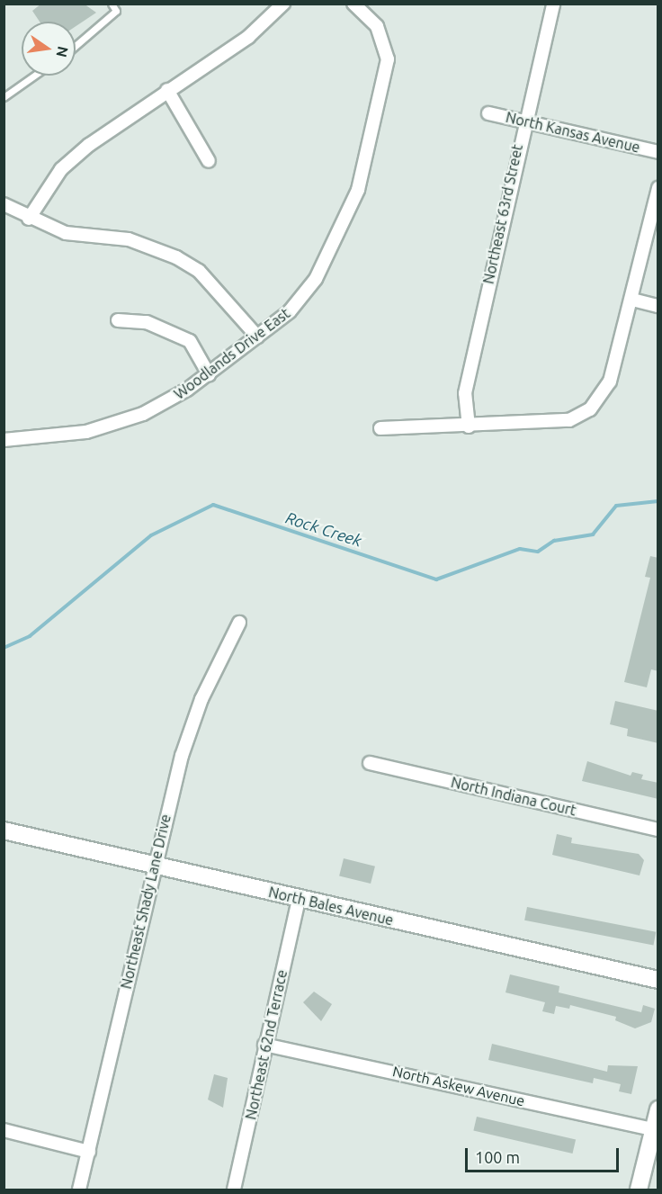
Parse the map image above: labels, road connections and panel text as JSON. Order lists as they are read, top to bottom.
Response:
{
  "streets": {
    "street": [
      "North Kansas Avenue",
      "Northeast 63rd Street",
      "Woodlands Drive East",
      "North Indiana Court",
      "Northeast Shady Lane Drive",
      "North Bales Avenue",
      "Northeast 62nd Terrace",
      "North Askew Avenue"
    ]
  },
  "crossings": [
    ["North Kansas Avenue", "Northeast 63rd Street"],
    ["Northeast Shady Lane Drive", "North Bales Avenue"],
    ["North Bales Avenue", "Northeast 62nd Terrace"],
    ["Northeast 62nd Terrace", "North Askew Avenue"]
  ],
  "water": ["Rock Creek"],
  "scale_bar": "100 m",
  "north": "right"
}
